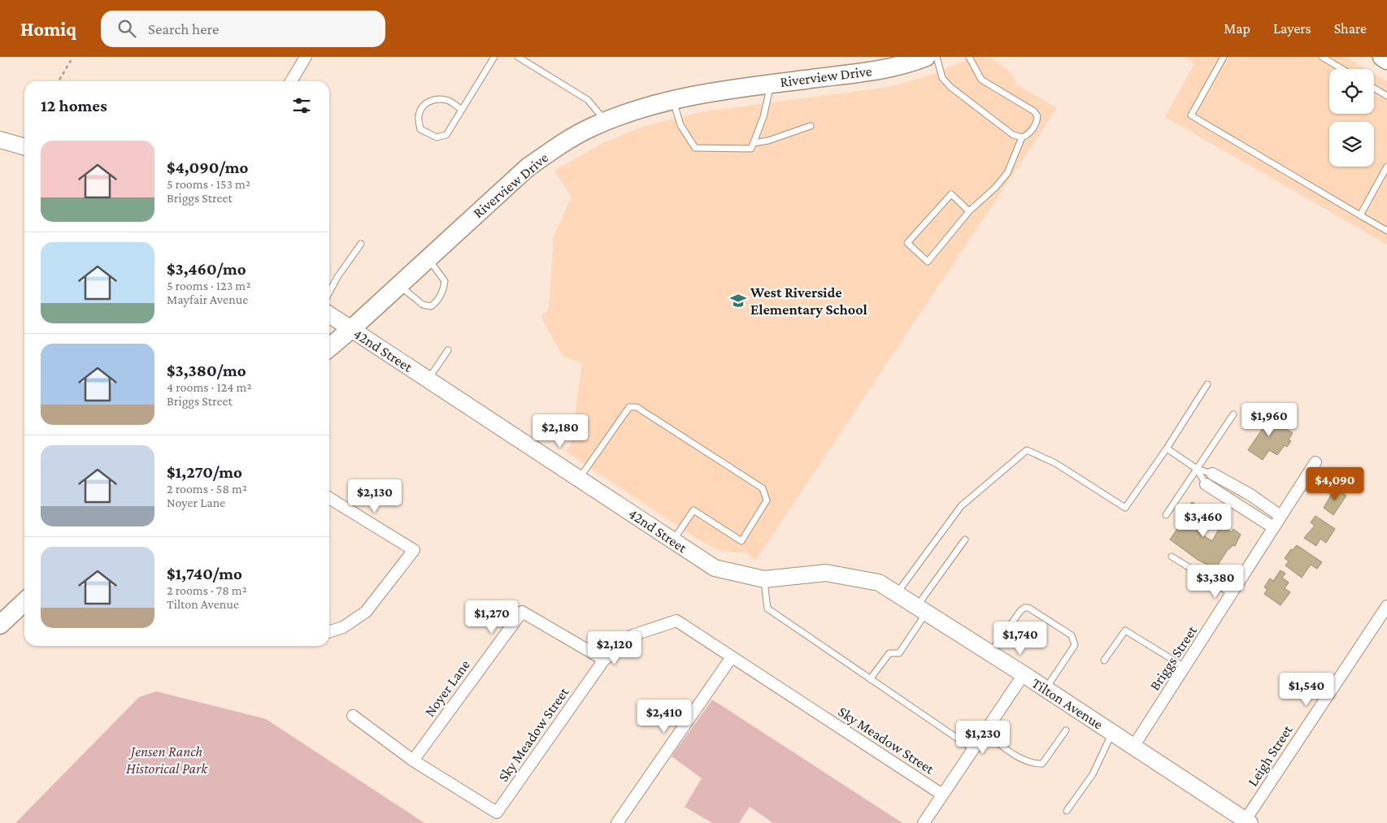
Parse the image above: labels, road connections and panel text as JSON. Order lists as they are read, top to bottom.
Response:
{
  "streets": {
    "main road": ["Riverview Drive"],
    "street": [
      "42nd Street",
      "Briggs Street",
      "Noyer Lane",
      "Tilton Avenue",
      "Sky Meadow Street",
      "Leigh Street"
    ]
  },
  "crossings": [
    ["Riverview Drive", "42nd Street"],
    ["42nd Street", "Tilton Avenue"],
    ["Briggs Street", "Tilton Avenue"],
    ["Noyer Lane", "Sky Meadow Street"],
    ["Tilton Avenue", "Leigh Street"]
  ],
  "parks": ["Jensen Ranch Historical Park"],
  "places": {
    "school or university": ["West Riverside Elementary School"]
  },
  "page": {
    "header": "Homiq",
    "search": "Search here",
    "nav": ["Map", "Layers", "Share"],
    "heading": "12 homes",
    "list": [
      {
        "name": "$4,090/mo",
        "note": "5 rooms · 153 m² · Briggs Street"
      },
      {
        "name": "$3,460/mo",
        "note": "5 rooms · 123 m² · Mayfair Avenue"
      },
      {
        "name": "$3,380/mo",
        "note": "4 rooms · 124 m² · Briggs Street"
      },
      {
        "name": "$1,270/mo",
        "note": "2 rooms · 58 m² · Noyer Lane"
      },
      {
        "name": "$1,740/mo",
        "note": "2 rooms · 78 m² · Tilton Avenue"
      }
    ],
    "price": [
      "$1,960",
      "$2,180",
      "$4,090",
      "$2,130",
      "$3,460",
      "$3,380",
      "$1,270",
      "$1,740",
      "$2,120",
      "$1,540",
      "$2,410",
      "$1,230"
    ]
  }
}
